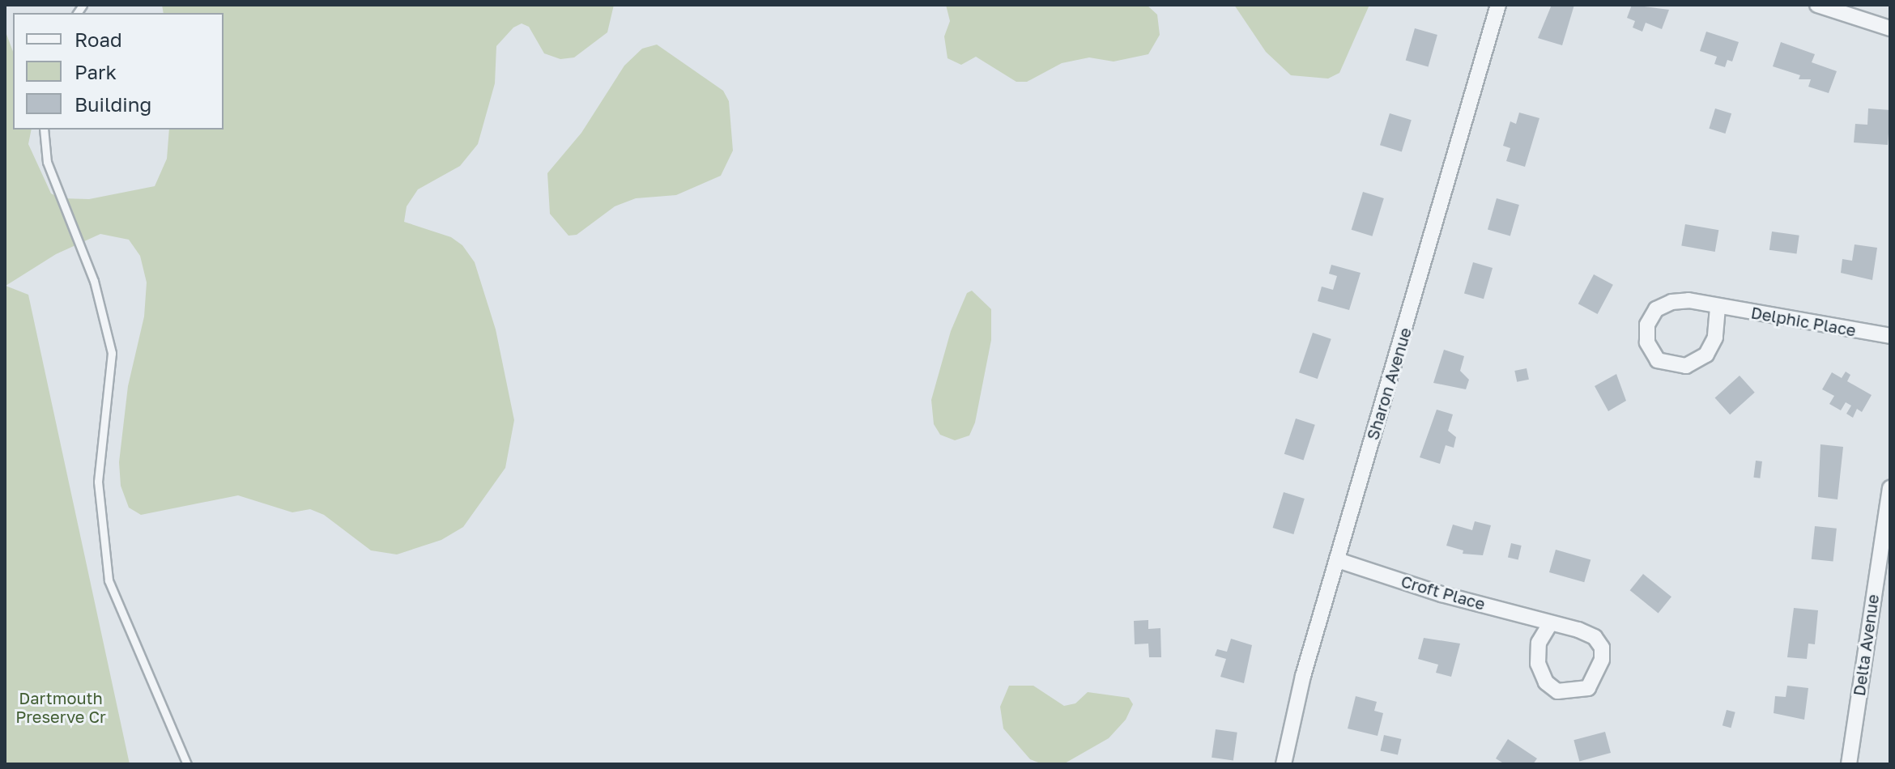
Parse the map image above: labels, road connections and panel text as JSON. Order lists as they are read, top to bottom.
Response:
{
  "streets": {
    "street": [
      "Delphic Place",
      "Sharon Avenue",
      "Croft Place",
      "Delta Avenue"
    ]
  },
  "crossings": [
    ["Sharon Avenue", "Croft Place"]
  ],
  "parks": ["Dartmouth Preserve Cr"],
  "legend": ["Road", "Park", "Building"]
}
